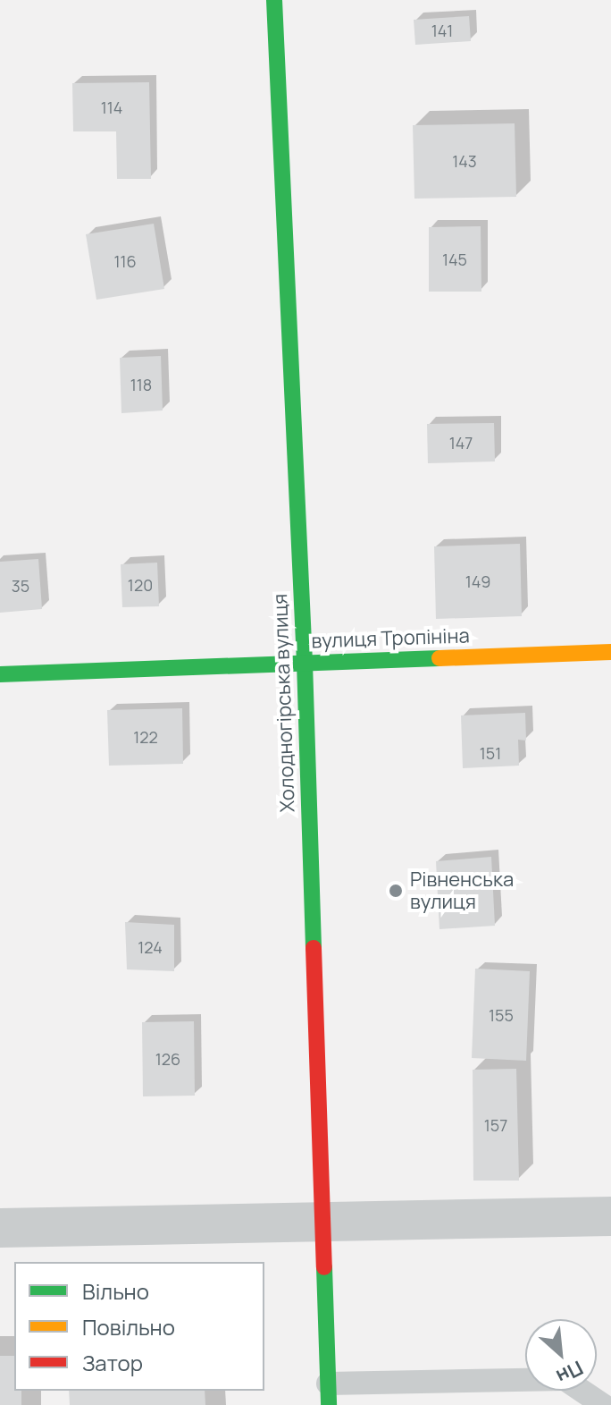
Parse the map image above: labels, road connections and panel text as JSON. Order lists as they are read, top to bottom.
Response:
{
  "streets": {
    "main road": ["вулиця Тропініна", "Холодногірська вулиця"]
  },
  "crossings": [
    ["вулиця Тропініна", "Холодногірська вулиця"]
  ],
  "places": ["Рівненська вулиця"],
  "house_numbers": [
    "141",
    "114",
    "143",
    "145",
    "116",
    "118",
    "147",
    "149",
    "120",
    "35",
    "122",
    "151",
    "124",
    "155",
    "126",
    "157"
  ],
  "legend": ["Вільно", "Повільно", "Затор"],
  "north": "bottom right"
}
